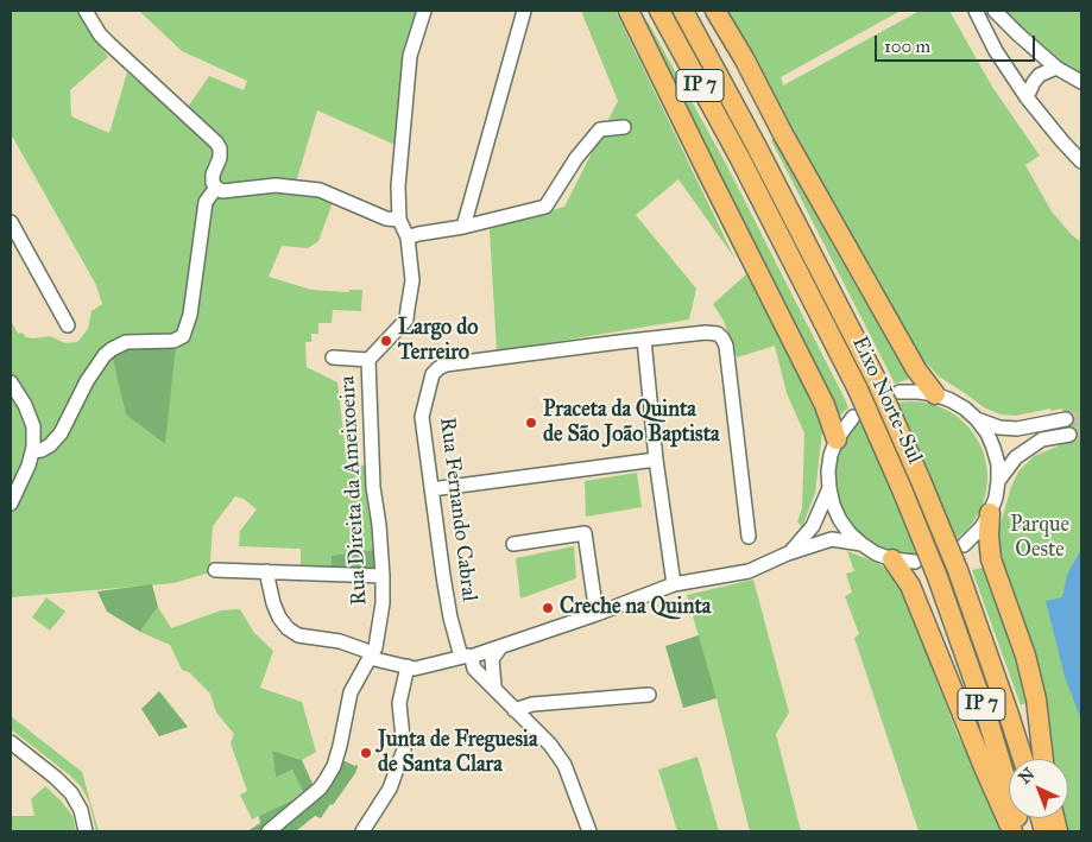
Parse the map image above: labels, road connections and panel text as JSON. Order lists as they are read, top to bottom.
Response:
{
  "streets": {
    "highway": ["IP 7", "Eixo Norte-Sul"],
    "street": ["Rua Direita da Ameixoeira", "Rua Fernando Cabral"]
  },
  "parks": ["Parque Oeste"],
  "places": [
    "Largo do Terreiro",
    "Praceta da Quinta de São João Baptista",
    "Creche na Quinta",
    "Junta de Freguesia de Santa Clara"
  ],
  "scale_bar": "100 m",
  "north": "top left"
}
